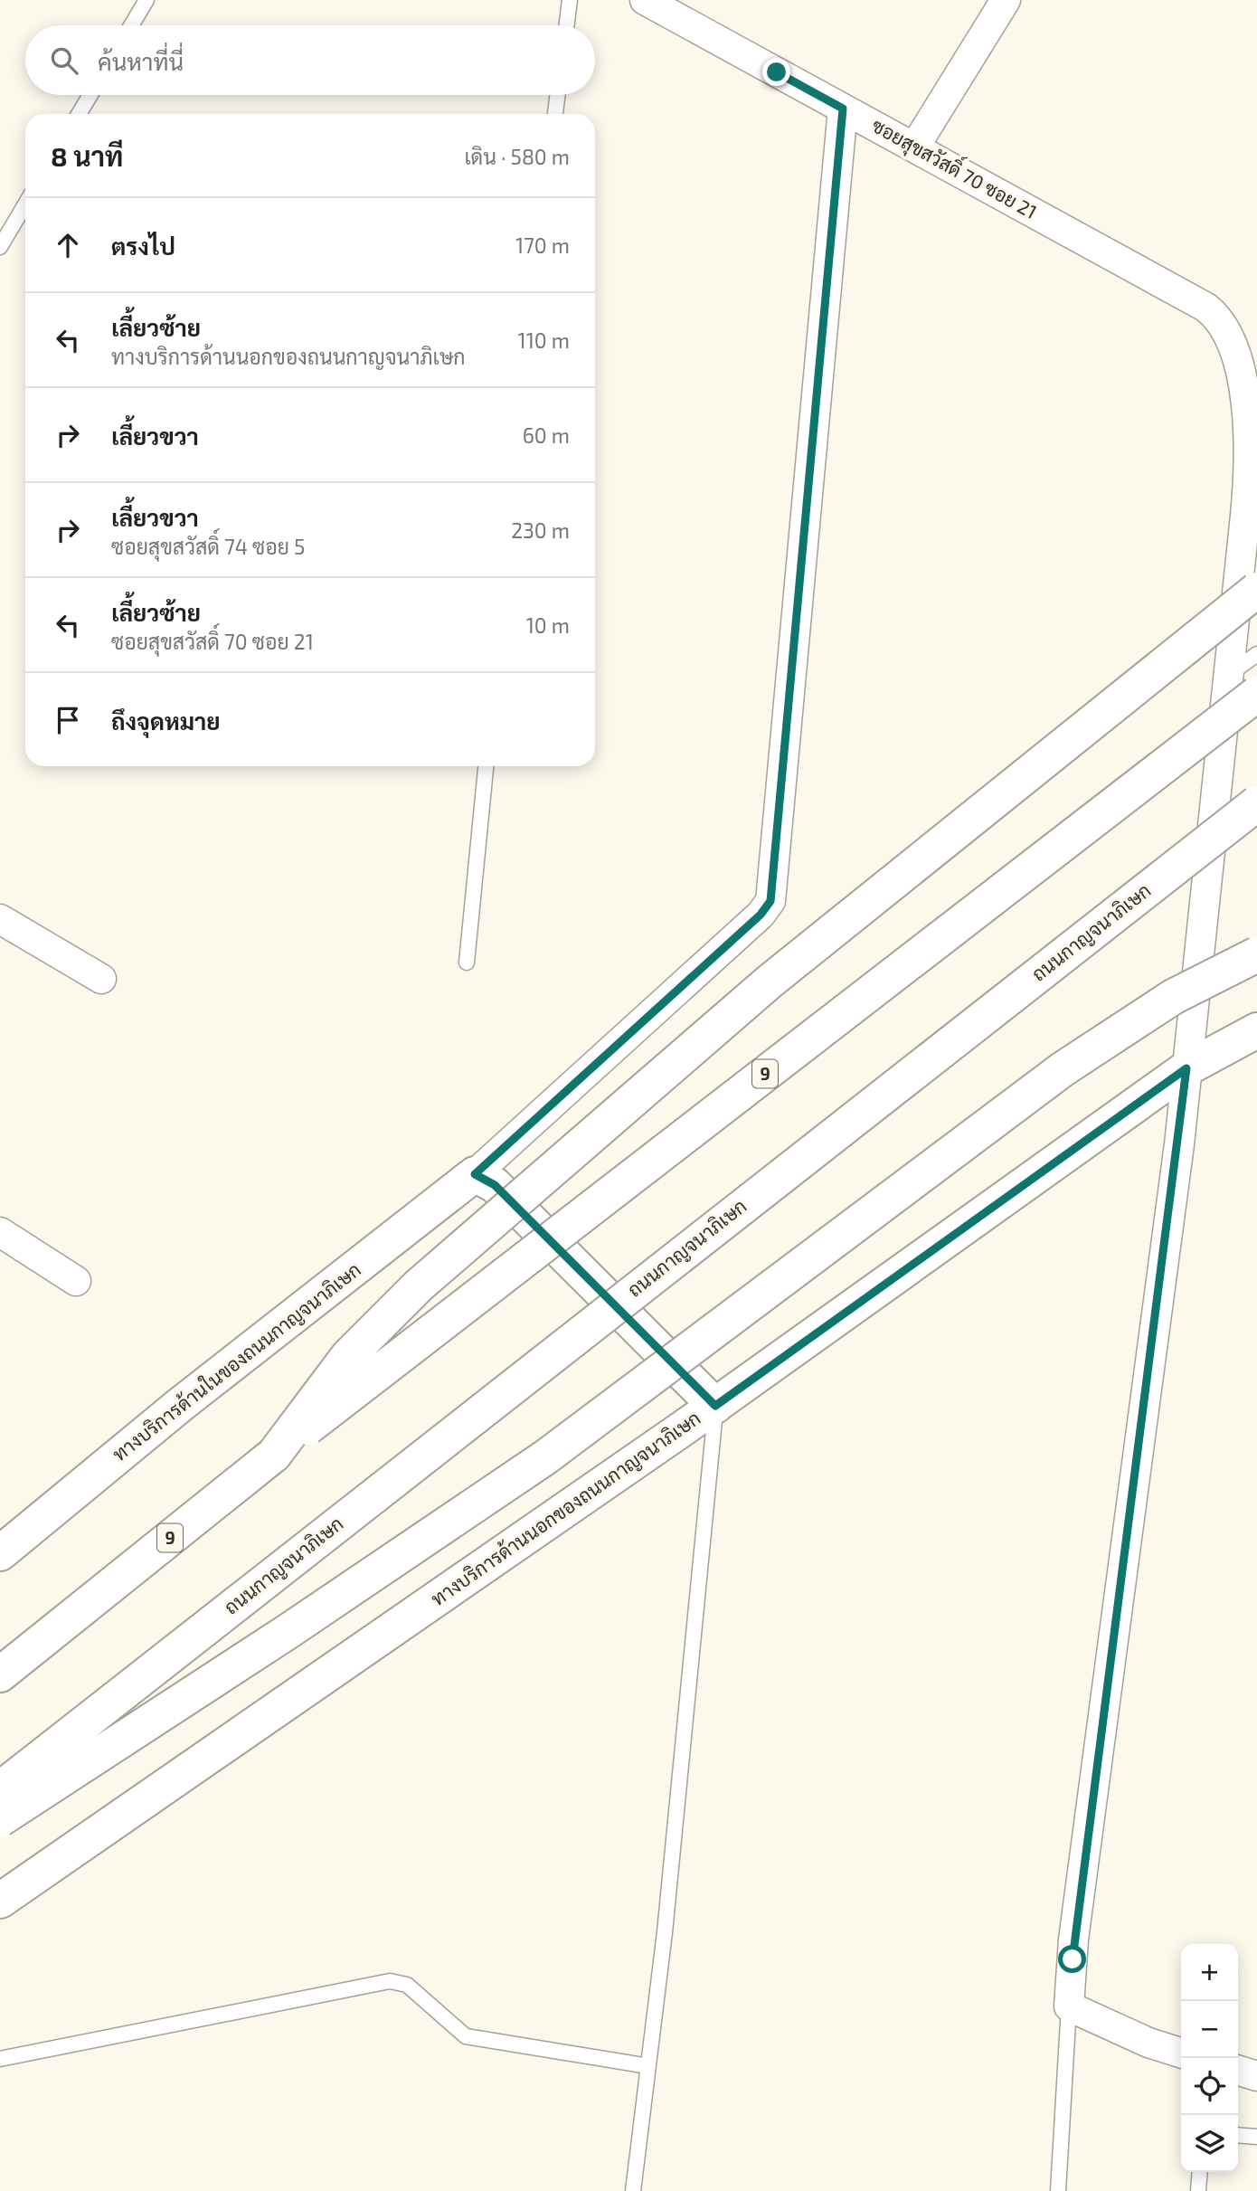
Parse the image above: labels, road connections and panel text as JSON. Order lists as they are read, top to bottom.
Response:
{
  "streets": {
    "main road": [
      "ถนนกาญจนาภิเษก",
      "9",
      "ทางบริการด้านในของถนนกาญจนาภิเษก",
      "ทางบริการด้านนอกของถนนกาญจนาภิเษก"
    ],
    "street": ["ซอยสุขสวัสดิ์ 70 ซอย 21"]
  },
  "crossings": [
    ["ซอยสุขสวัสดิ์ 70 ซอย 21", "ทางบริการด้านนอกของถนนกาญจนาภิเษก"]
  ],
  "page": {
    "search": "ค้นหาที่นี่",
    "heading": ["8 นาที", "เดิน · 580 m"],
    "list": [
      ["ตรงไป", "170 m"],
      ["เลี้ยวซ้าย", "ทางบริการด้านนอกของถนนกาญจนาภิเษก", "110 m"],
      ["เลี้ยวขวา", "60 m"],
      ["เลี้ยวขวา", "ซอยสุขสวัสดิ์ 74 ซอย 5", "230 m"],
      ["เลี้ยวซ้าย", "ซอยสุขสวัสดิ์ 70 ซอย 21", "10 m"],
      "ถึงจุดหมาย"
    ],
    "map_buttons": ["+", "−"]
  }
}
